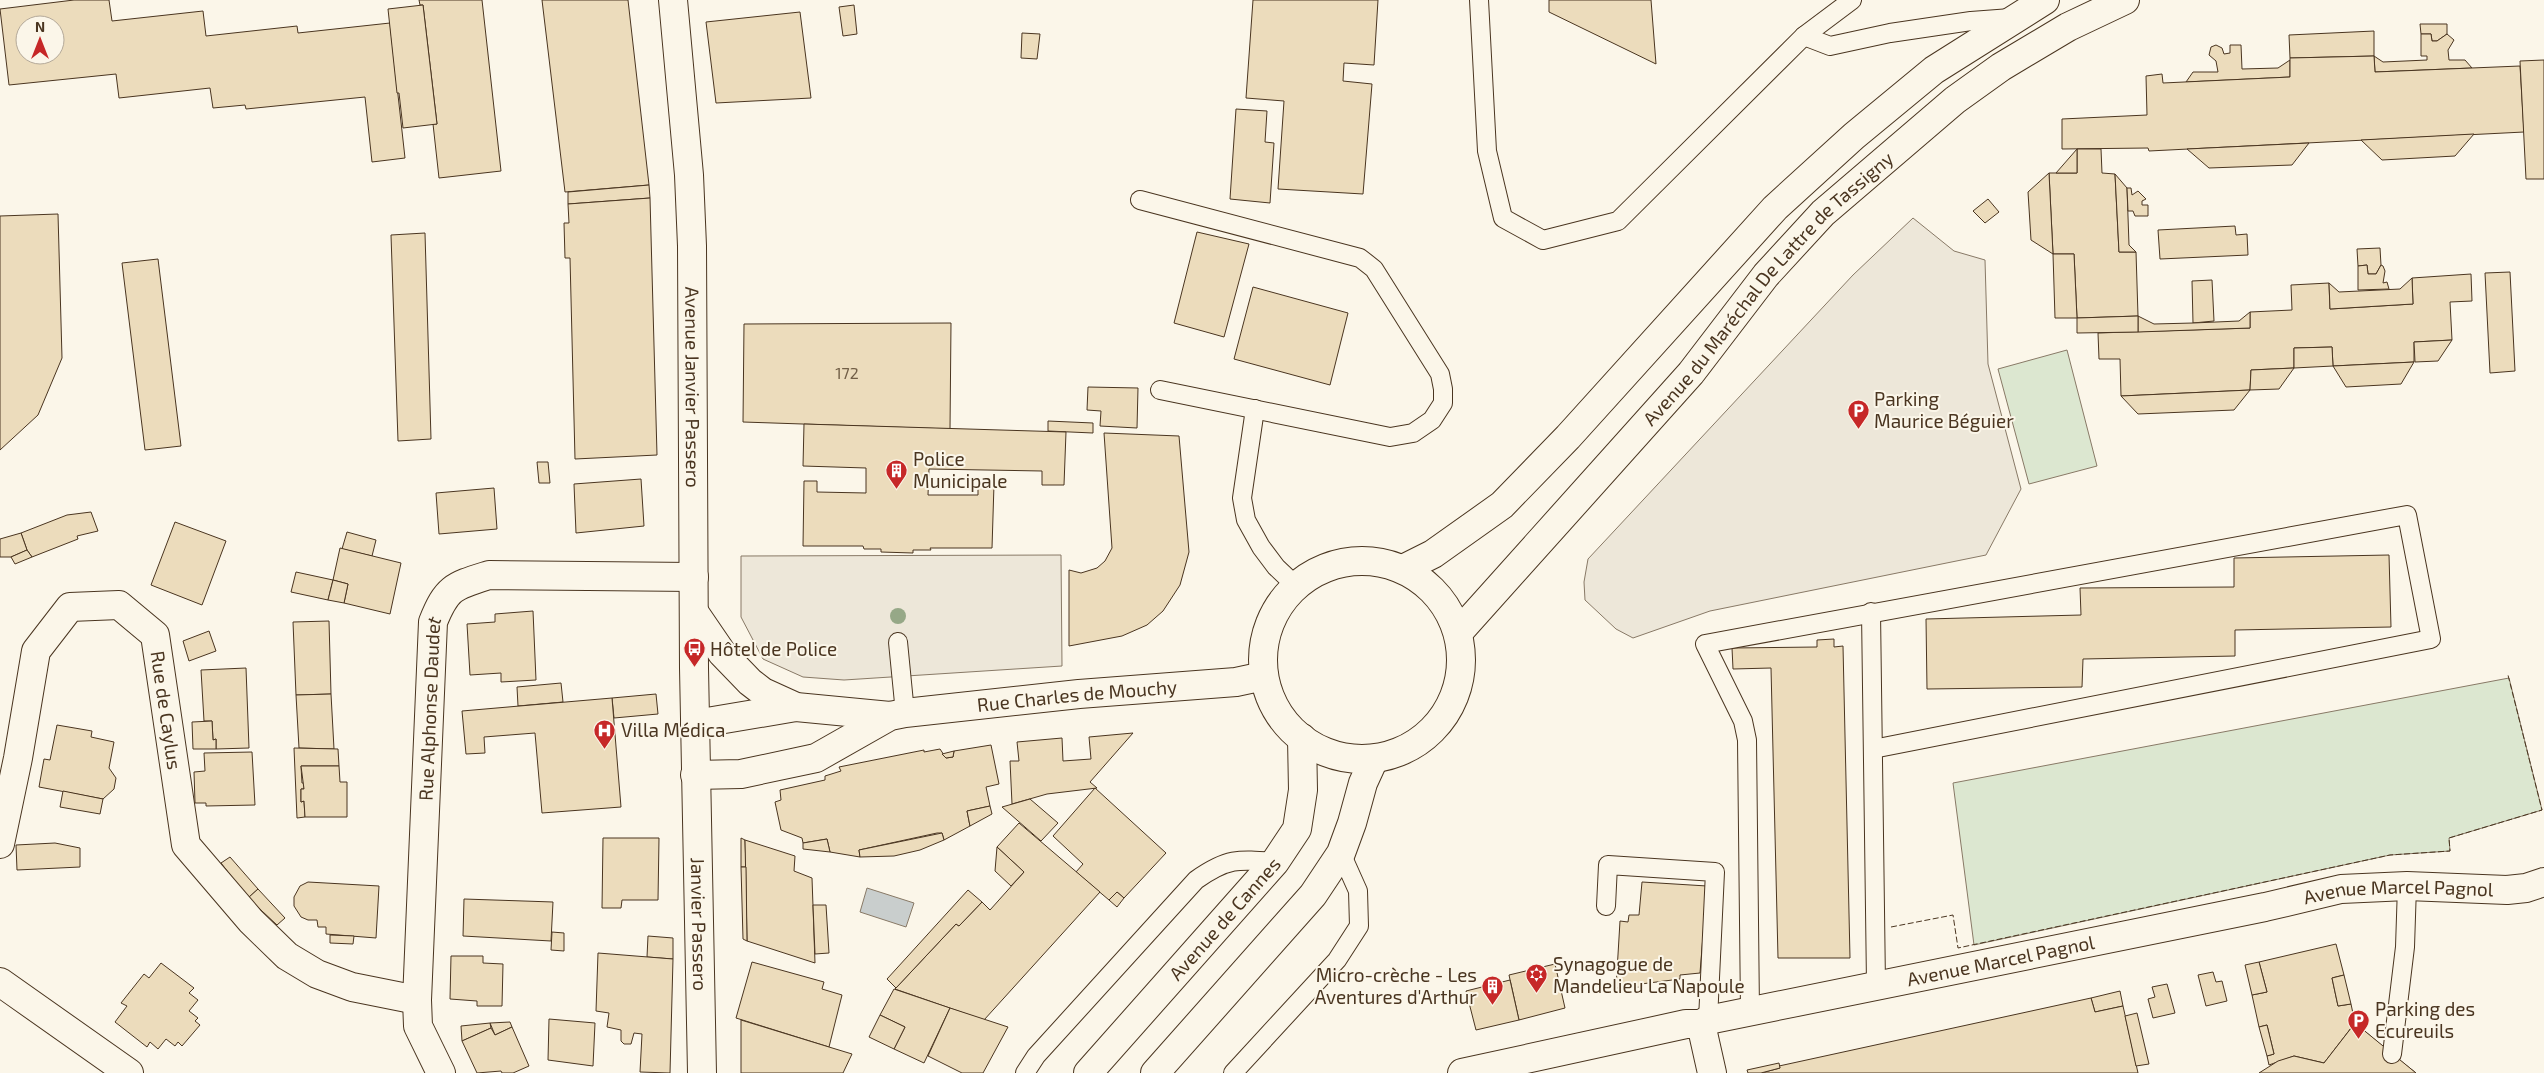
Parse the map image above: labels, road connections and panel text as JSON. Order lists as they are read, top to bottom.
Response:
{
  "streets": {
    "street": [
      "Avenue du Maréchal De Lattre de Tassigny",
      "Avenue Janvier Passero",
      "Rue Charles de Mouchy",
      "Rue Alphonse Daudet",
      "Rue de Caylus",
      "Avenue Marcel Pagnol",
      "Avenue de Cannes",
      "Janvier Passero"
    ]
  },
  "crossings": [
    ["Avenue Janvier Passero", "Rue Charles de Mouchy"],
    ["Avenue Janvier Passero", "Rue Alphonse Daudet"],
    ["Avenue Janvier Passero", "Janvier Passero"],
    ["Rue Charles de Mouchy", "Janvier Passero"],
    ["Rue Alphonse Daudet", "Rue de Caylus"]
  ],
  "places": {
    "parking": ["Parking Maurice Béguier", "Parking des Ecureuils"],
    "building": ["Police Municipale", "Micro-crèche - Les Aventures d'Arthur"],
    "bus stop": ["Hôtel de Police"],
    "hospital": ["Villa Médica"],
    "synagogue": ["Synagogue de Mandelieu La Napoule"]
  },
  "house_numbers": ["172"],
  "north": "top"
}
